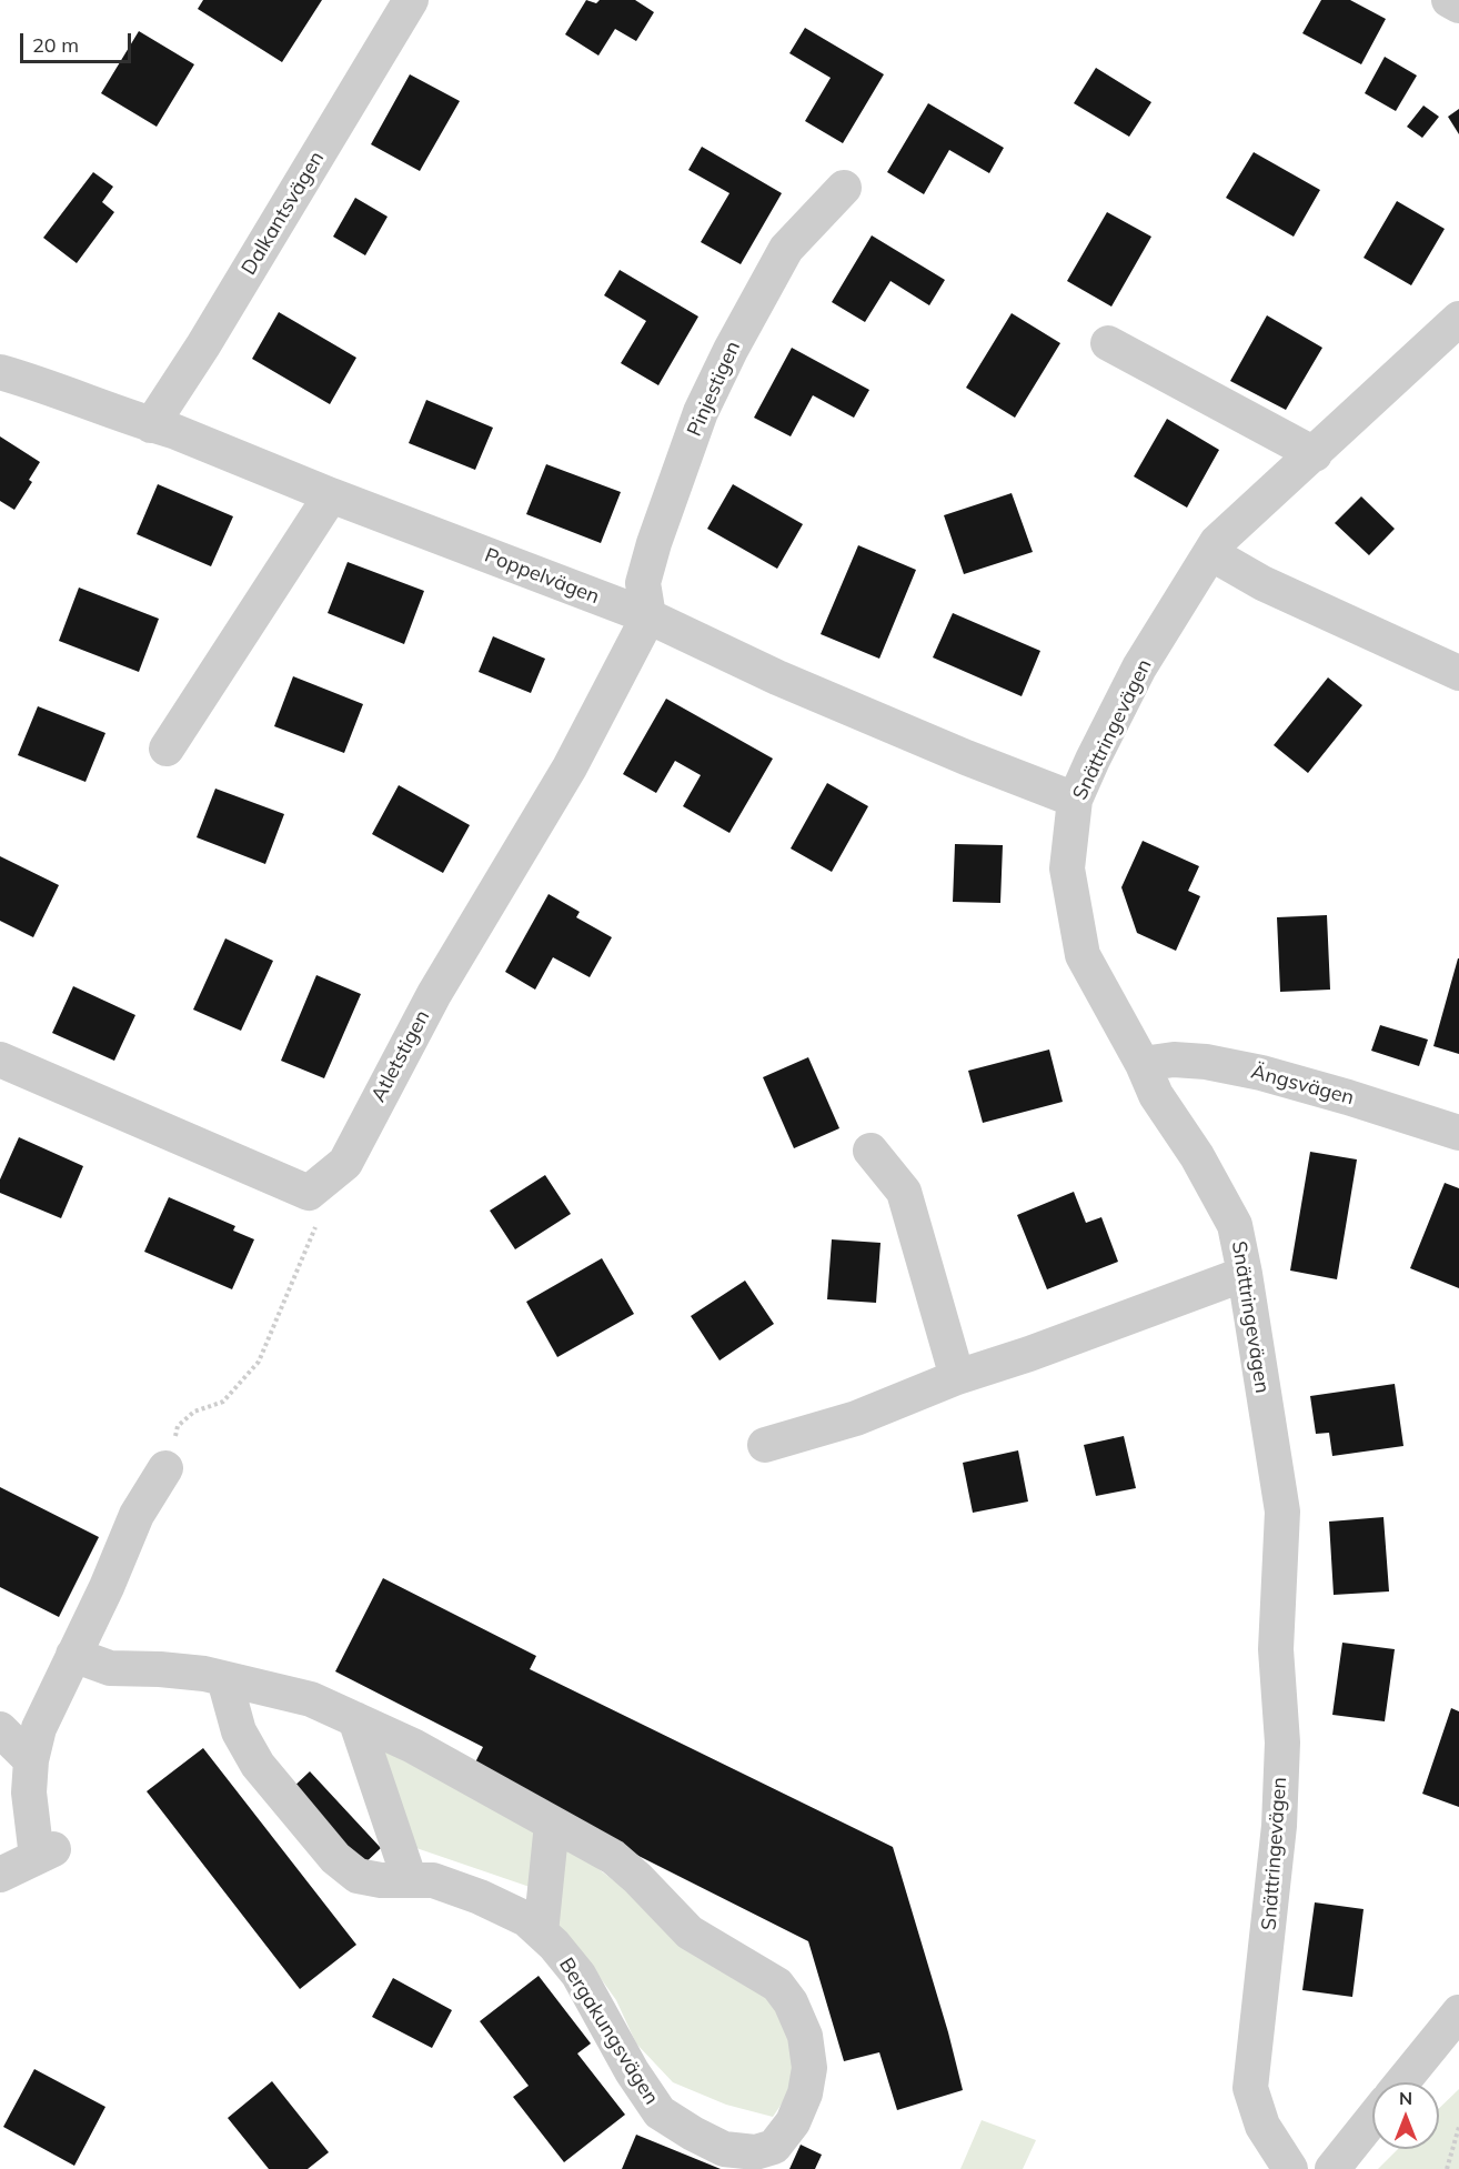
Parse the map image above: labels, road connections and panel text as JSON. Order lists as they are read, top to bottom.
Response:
{
  "streets": {
    "street": [
      "Dalkantsvägen",
      "Pinjestigen",
      "Poppelvägen",
      "Snättringevägen",
      "Atletstigen",
      "Ängsvägen",
      "Bergakungsvägen"
    ]
  },
  "crossings": [
    ["Dalkantsvägen", "Poppelvägen"],
    ["Pinjestigen", "Poppelvägen"],
    ["Pinjestigen", "Atletstigen"],
    ["Poppelvägen", "Snättringevägen"],
    ["Poppelvägen", "Atletstigen"],
    ["Snättringevägen", "Ängsvägen"]
  ],
  "scale_bar": "20 m",
  "north": "top"
}
